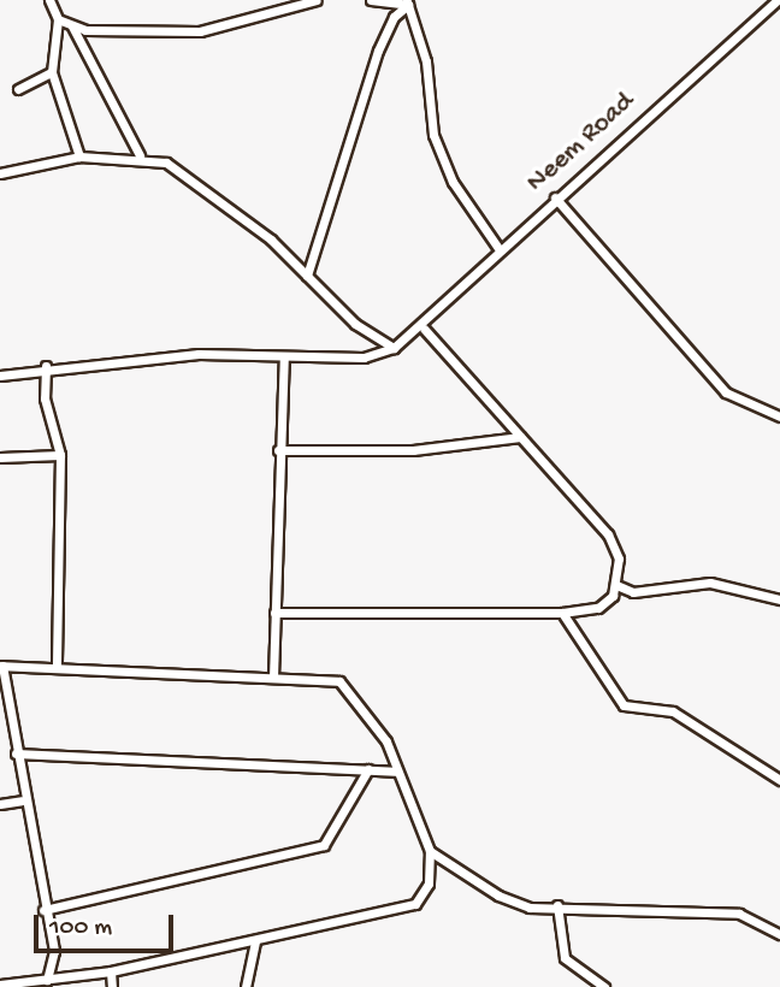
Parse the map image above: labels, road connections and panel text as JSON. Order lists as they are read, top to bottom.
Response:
{
  "streets": {
    "street": ["Neem Road"]
  },
  "scale_bar": "100 m"
}
